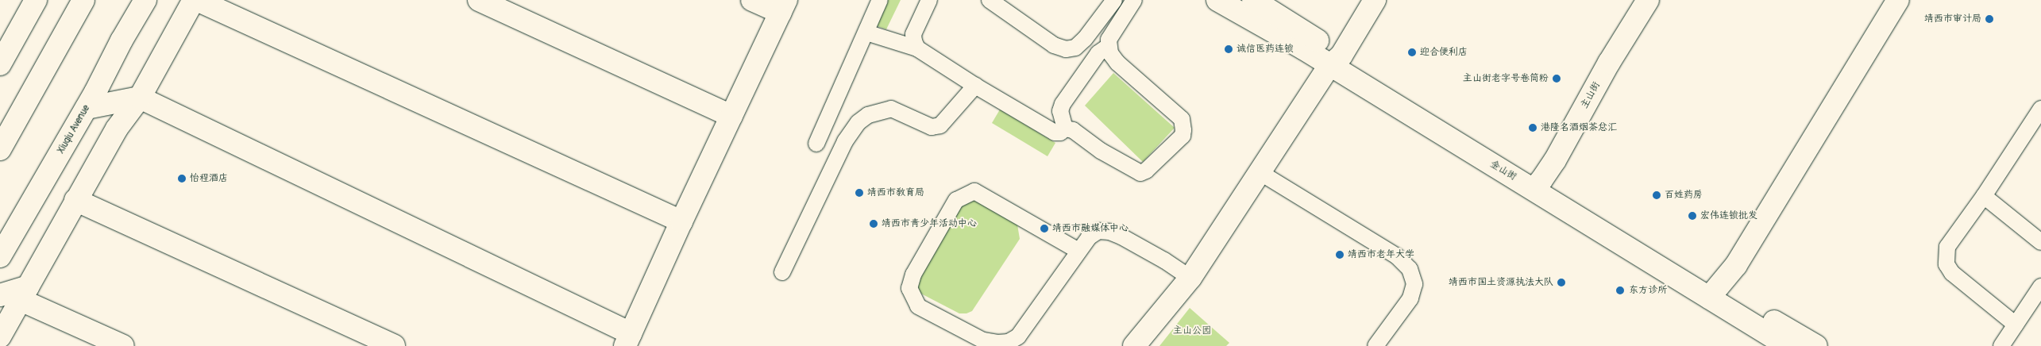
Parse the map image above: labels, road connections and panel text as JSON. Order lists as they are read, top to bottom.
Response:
{
  "streets": {
    "street": ["主山街", "Xiuqiu Avenue", "金山街"]
  },
  "crossings": [
    ["主山街", "金山街"]
  ],
  "parks": ["主山公园"],
  "places": [
    "靖西市审计局",
    "诚信医药连锁",
    "迎合便利店",
    "主山街老字号卷筒粉",
    "港隆名酒烟茶总汇",
    "怡程酒店",
    "靖西市教育局",
    "百姓药房",
    "宏伟连锁批发",
    "靖西市青少年活动中心",
    "靖西市融媒体中心",
    "靖西市老年大学",
    "靖西市国土资源执法大队",
    "东方诊所"
  ]
}
